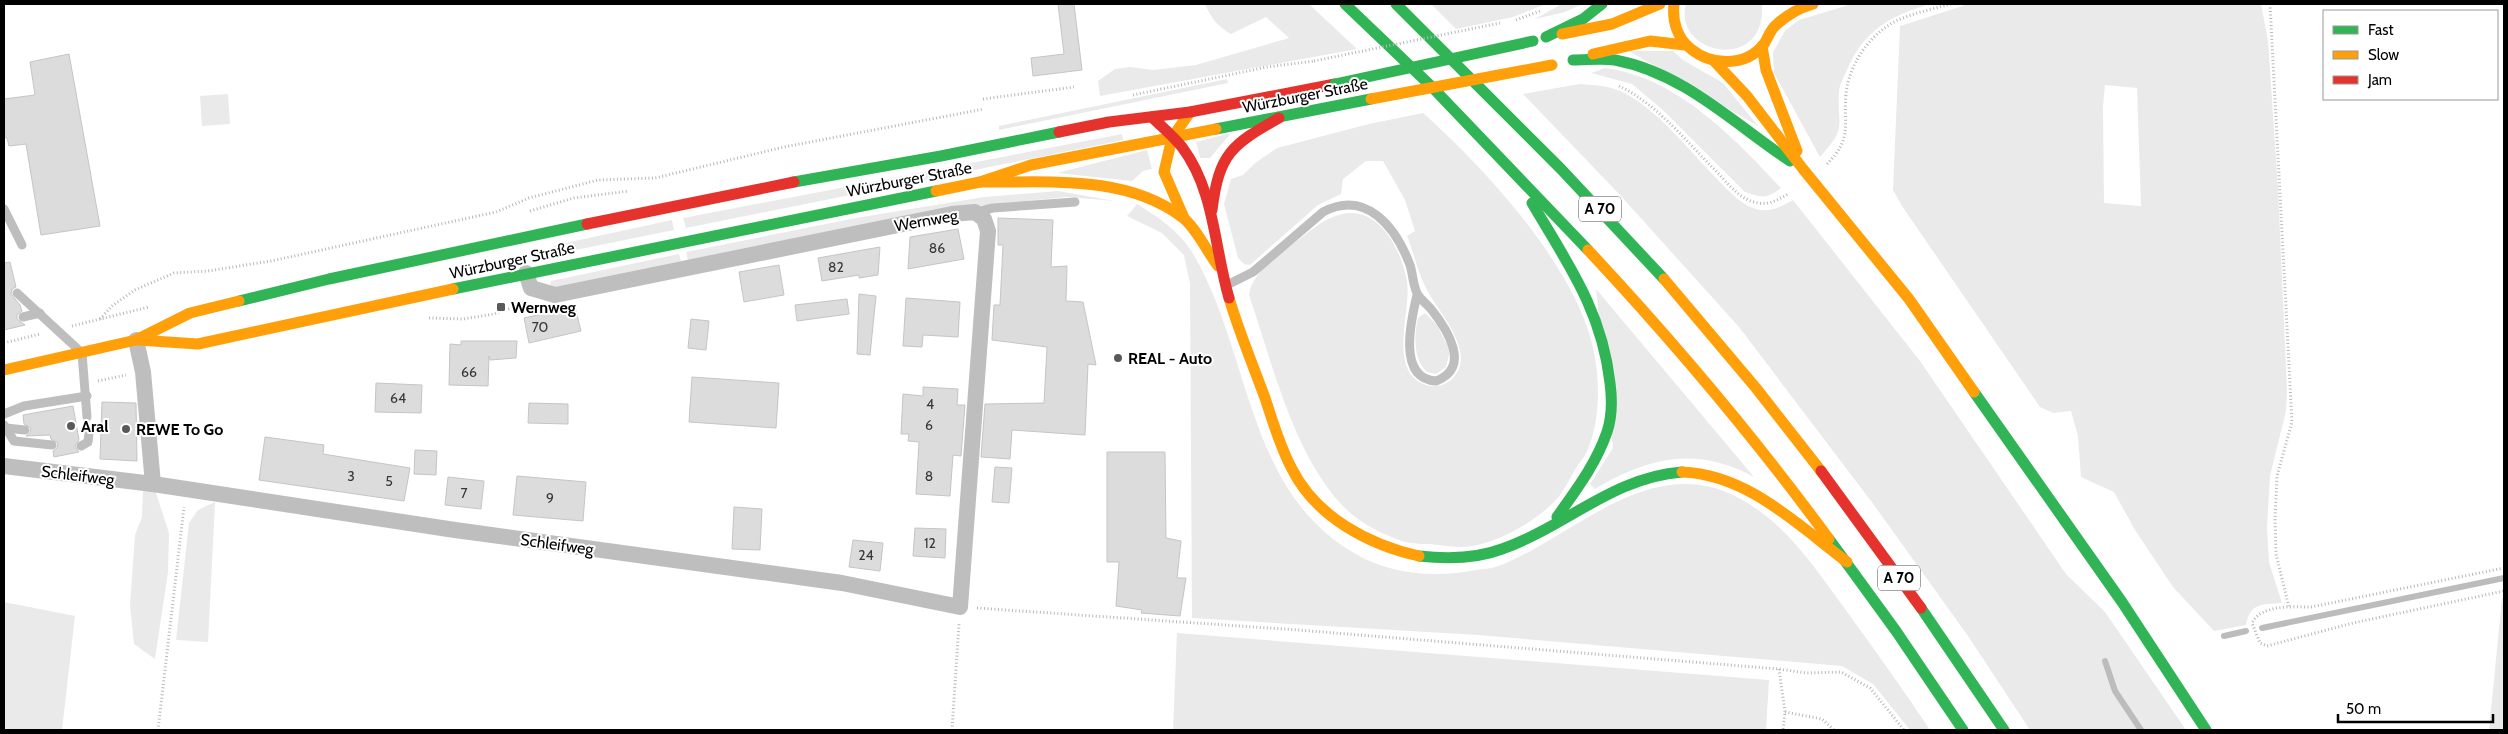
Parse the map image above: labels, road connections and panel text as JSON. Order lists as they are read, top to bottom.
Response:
{
  "streets": {
    "main road": ["Würzburger Straße", "A 70"],
    "street": ["Wernweg", "Schleifweg"]
  },
  "crossings": [
    ["Würzburger Straße", "Wernweg"],
    ["Wernweg", "Schleifweg"]
  ],
  "places": {
    "transit": ["Wernweg"],
    "other": ["REAL - Auto", "Aral", "REWE To Go"]
  },
  "house_numbers": [
    "86",
    "82",
    "70",
    "66",
    "64",
    "4",
    "6",
    "3",
    "8",
    "5",
    "7",
    "9",
    "12",
    "24"
  ],
  "legend": ["Fast", "Slow", "Jam"],
  "scale_bar": "50 m"
}
